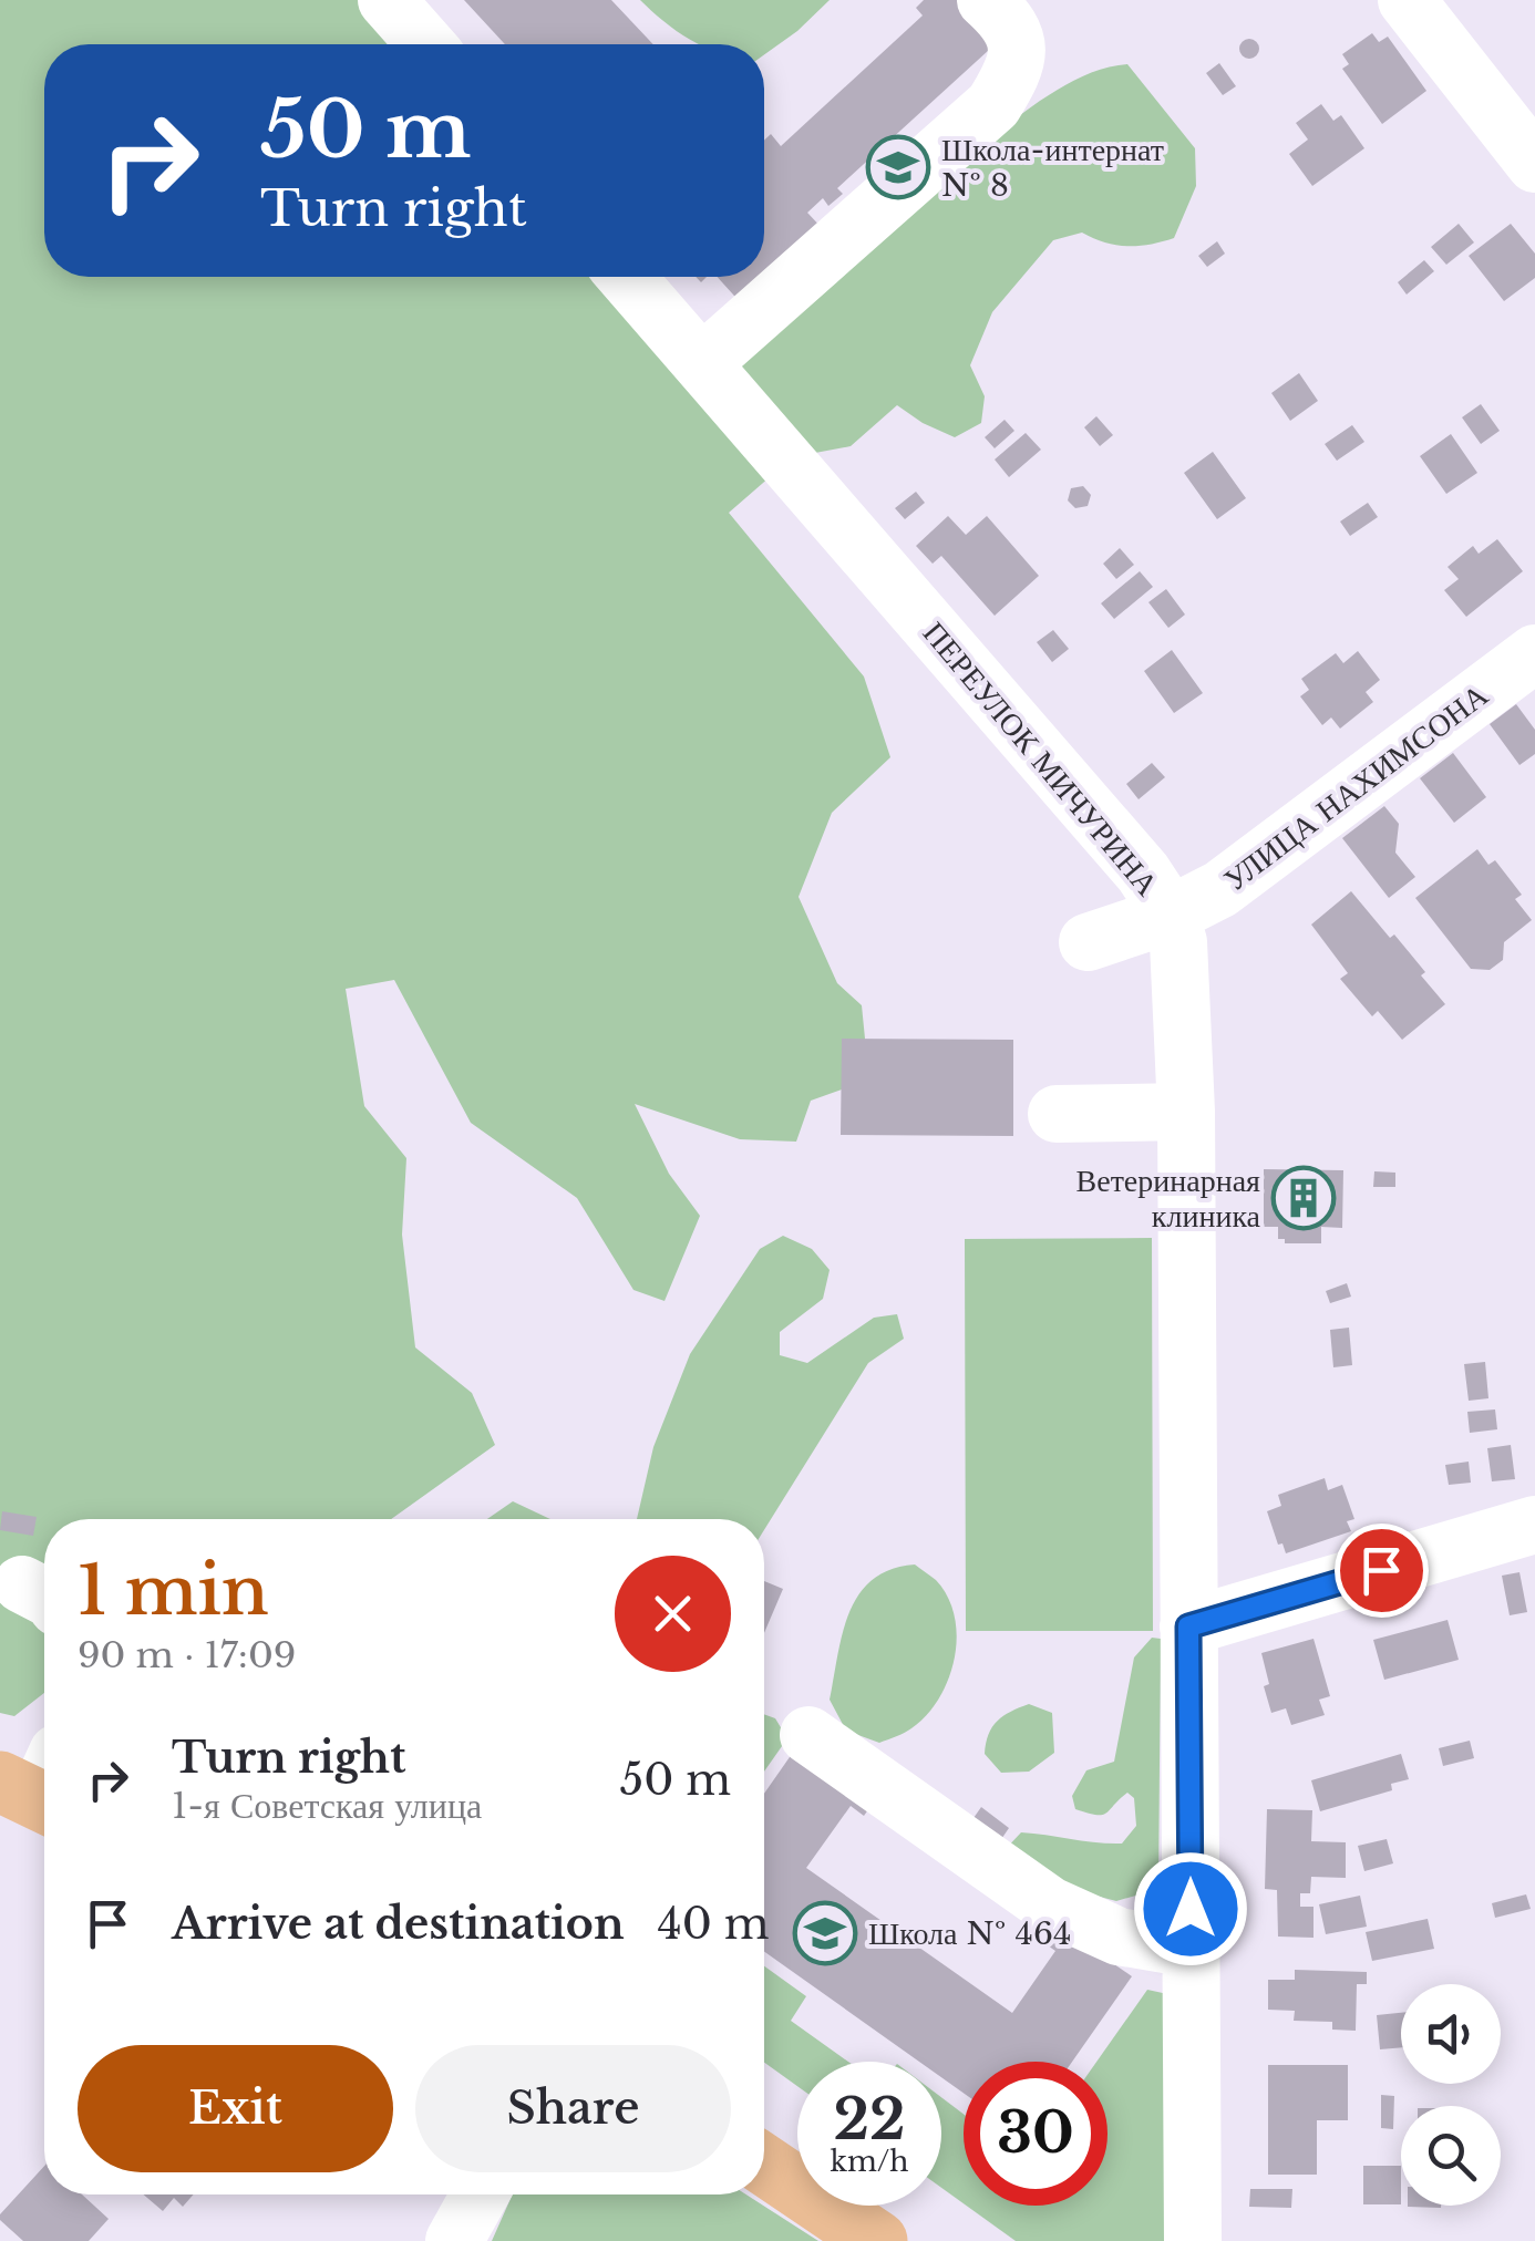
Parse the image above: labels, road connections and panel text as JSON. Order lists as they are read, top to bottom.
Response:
{
  "streets": {
    "street": ["ПЕРЕУЛОК МИЧУРИНА", "УЛИЦА НАХИМСОНА"]
  },
  "crossings": [
    ["ПЕРЕУЛОК МИЧУРИНА", "УЛИЦА НАХИМСОНА"]
  ],
  "places": {
    "school or university": ["Школа-интернат № 8", "Школа № 464"],
    "building": ["Ветеринарная клиника"]
  },
  "page": {
    "turn": ["50 m", "Turn right"],
    "heading": ["1 min", "90 m · 17:09"],
    "list": [
      {
        "name": "Turn right",
        "note": "1-я Советская улица",
        "value": "50 m"
      },
      {
        "name": "Arrive at destination",
        "value": "40 m"
      }
    ],
    "buttons": ["Exit", "Share"],
    "speed": "22 km/h",
    "limit": "30"
  }
}
